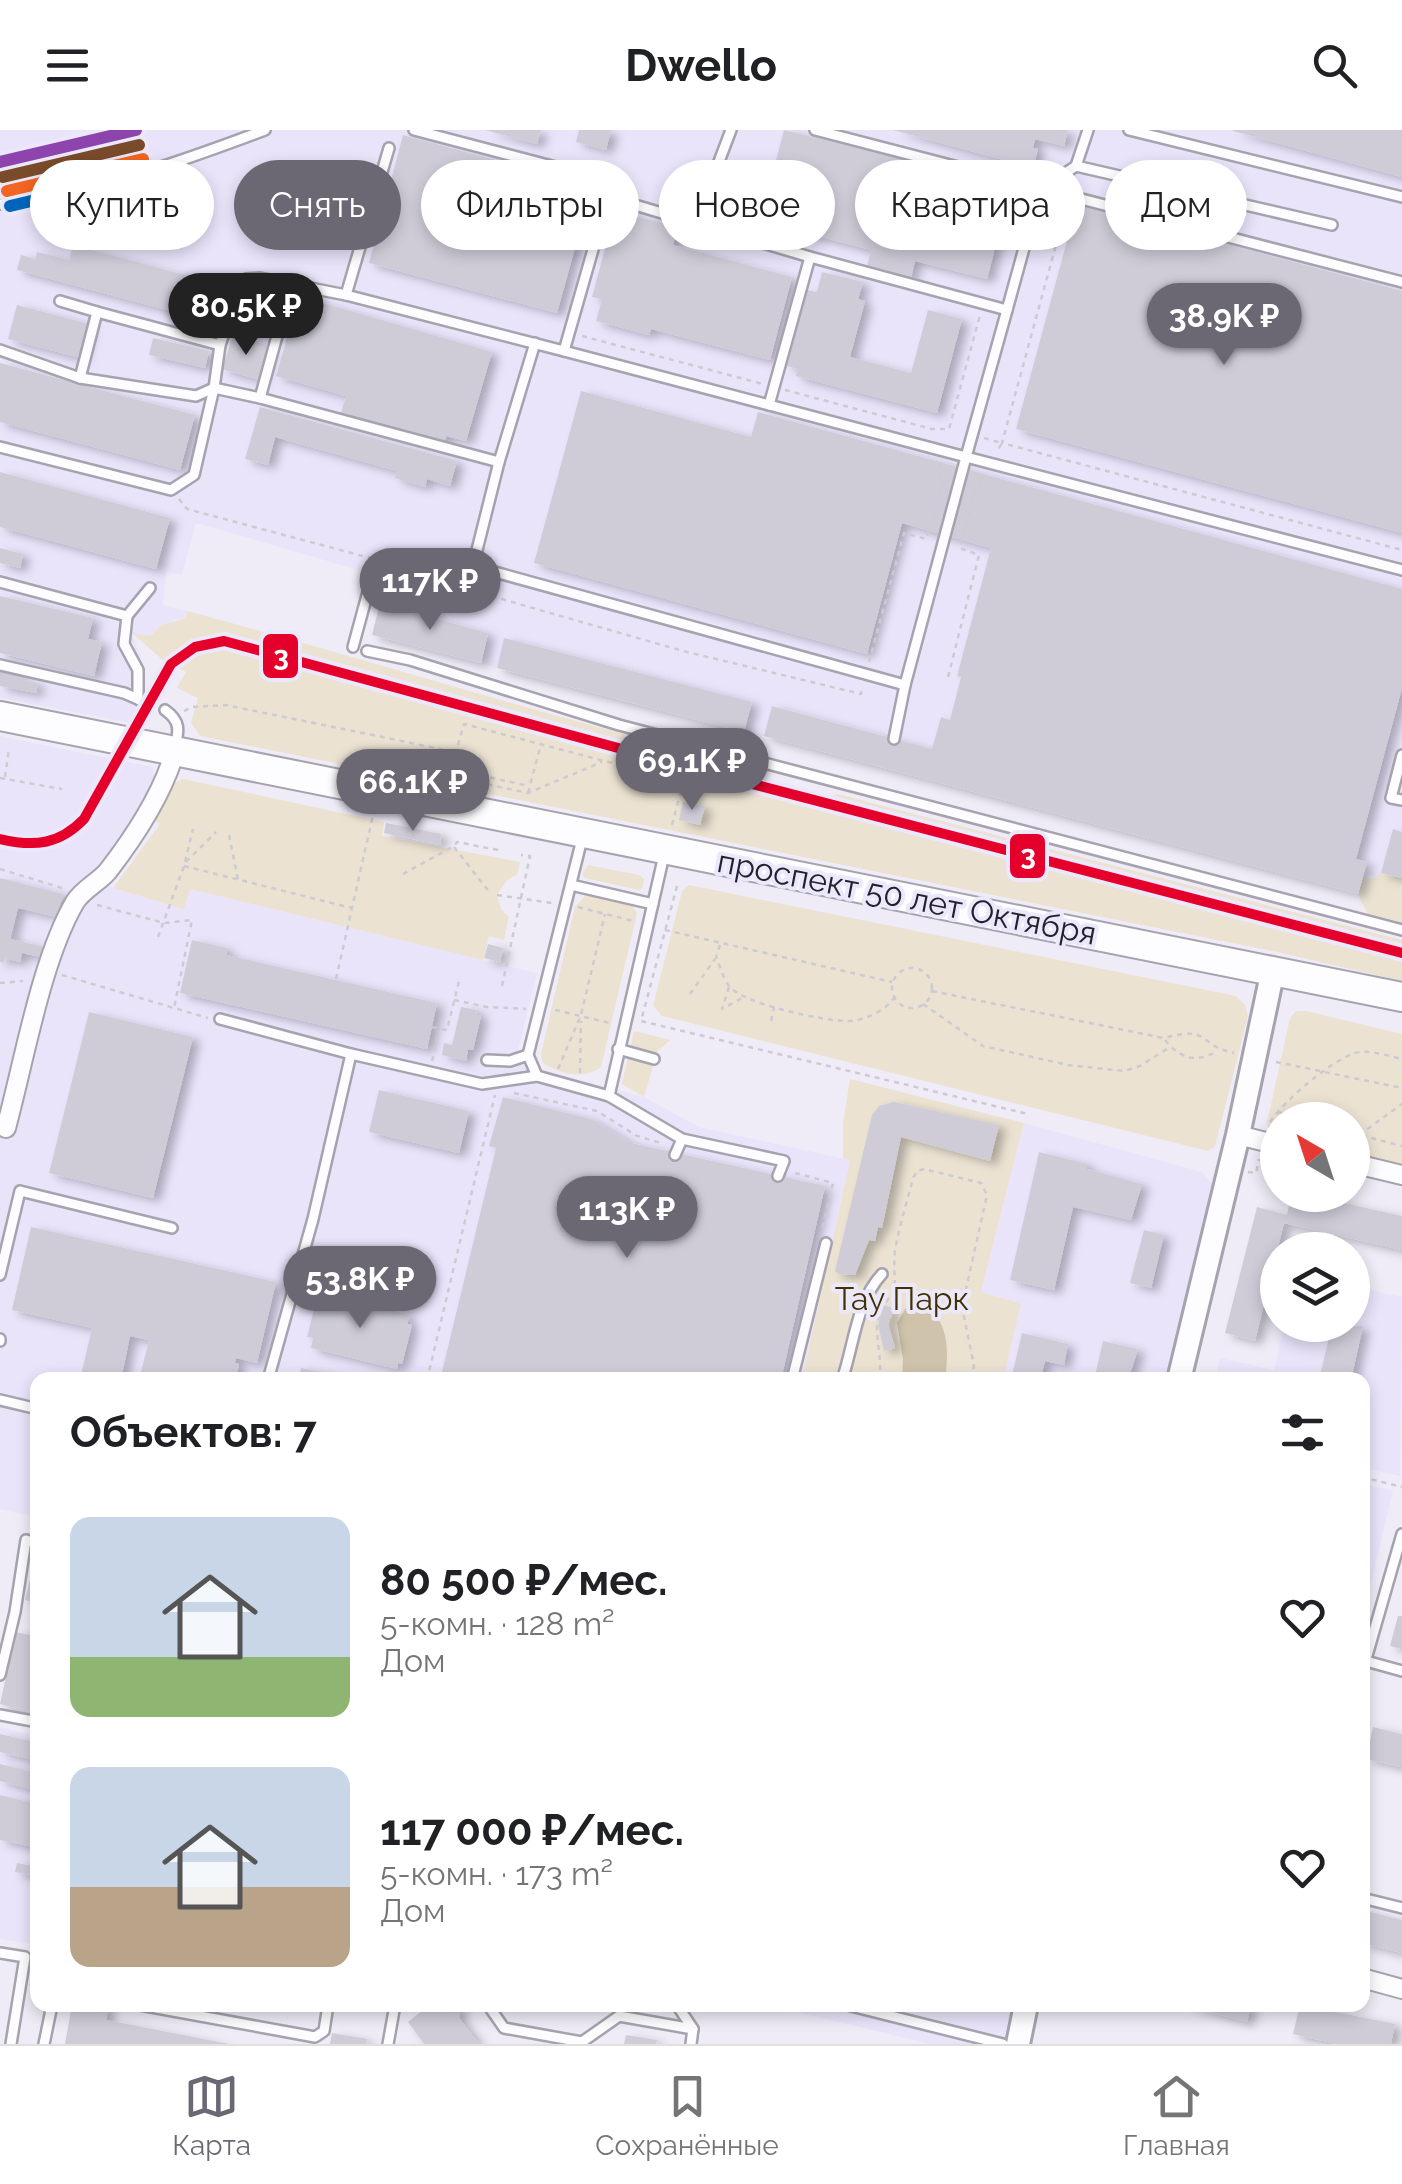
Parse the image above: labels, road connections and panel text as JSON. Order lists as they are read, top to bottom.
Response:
{
  "streets": {
    "main road": ["проспект 50 лет Октября"]
  },
  "parks": ["Тау Парк"],
  "lines": ["transit line 3"],
  "north": "top left",
  "page": {
    "header": "Dwello",
    "chip": [
      "Купить",
      "Снять",
      "Фильтры",
      "Новое",
      "Квартира",
      "Дом"
    ],
    "price": [
      "80.5K ₽",
      "38.9K ₽",
      "117K ₽",
      "69.1K ₽",
      "66.1K ₽",
      "113K ₽",
      "53.8K ₽"
    ],
    "heading": "Объектов: 7",
    "list": [
      {
        "name": "80 500 ₽/мес.",
        "note": "5-комн. · 128 m² · Дом"
      },
      {
        "name": "117 000 ₽/мес.",
        "note": "5-комн. · 173 m² · Дом"
      }
    ],
    "tabs": ["Карта", "Сохранённые", "Главная"]
  }
}
